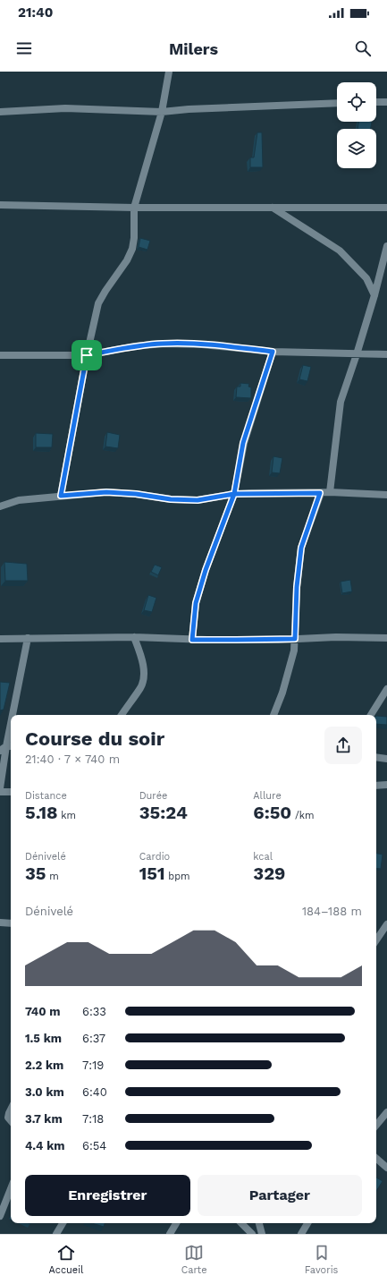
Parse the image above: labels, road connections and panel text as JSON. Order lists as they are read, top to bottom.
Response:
{
  "page": {
    "status": "21:40",
    "header": "Milers",
    "heading": ["Course du soir", "21:40 · 7 × 740 m"],
    "stats": [
      ["Distance", "5.18 km"],
      ["Durée", "35:24"],
      ["Allure", "6:50 /km"],
      ["Dénivelé", "35 m"],
      ["Cardio", "151 bpm"],
      ["kcal", "329"]
    ],
    "chart": ["Dénivelé", "184–188 m"],
    "list": [
      {
        "name": "740 m",
        "note": "6:33"
      },
      {
        "name": "1.5 km",
        "note": "6:37"
      },
      {
        "name": "2.2 km",
        "note": "7:19"
      },
      {
        "name": "3.0 km",
        "note": "6:40"
      },
      {
        "name": "3.7 km",
        "note": "7:18"
      },
      {
        "name": "4.4 km",
        "note": "6:54"
      }
    ],
    "buttons": ["Enregistrer", "Partager"],
    "tabs": ["Accueil", "Carte", "Favoris"]
  }
}
